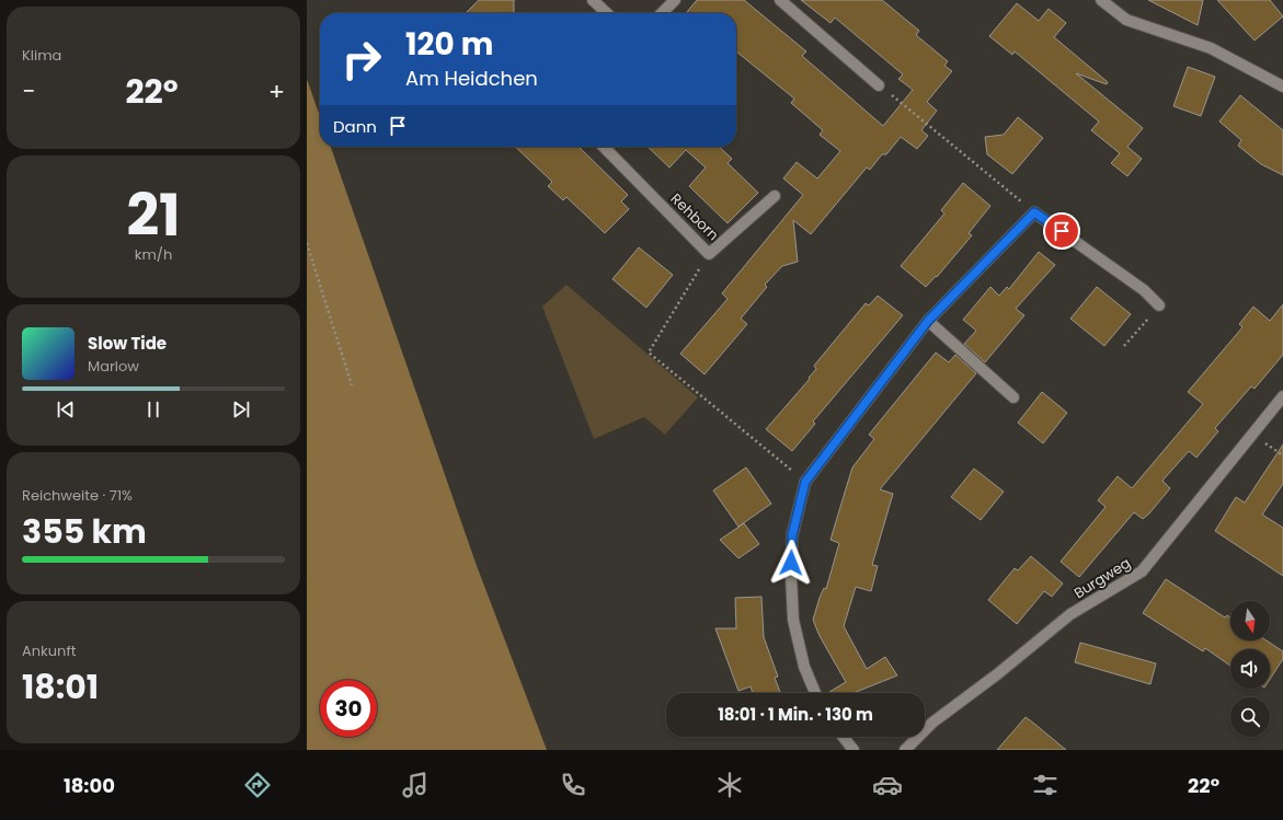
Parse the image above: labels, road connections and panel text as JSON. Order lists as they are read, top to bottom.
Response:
{
  "streets": {
    "street": ["Rehborn", "Burgweg"]
  },
  "north": "bottom",
  "page": {
    "tile": [
      "Klima",
      ["21", "km/h"],
      ["Reichweite · 71%", "355 km"],
      ["Ankunft", "18:01"]
    ],
    "turn": ["120 m", "Am Heidchen"],
    "heat": ["−", "22°", "+"],
    "then": "Dann",
    "song": ["Slow Tide", "Marlow"],
    "limit": "30",
    "trip": "18:01 · 1 Min. · 130 m",
    "tabs": ["18:00", "22°"]
  }
}
